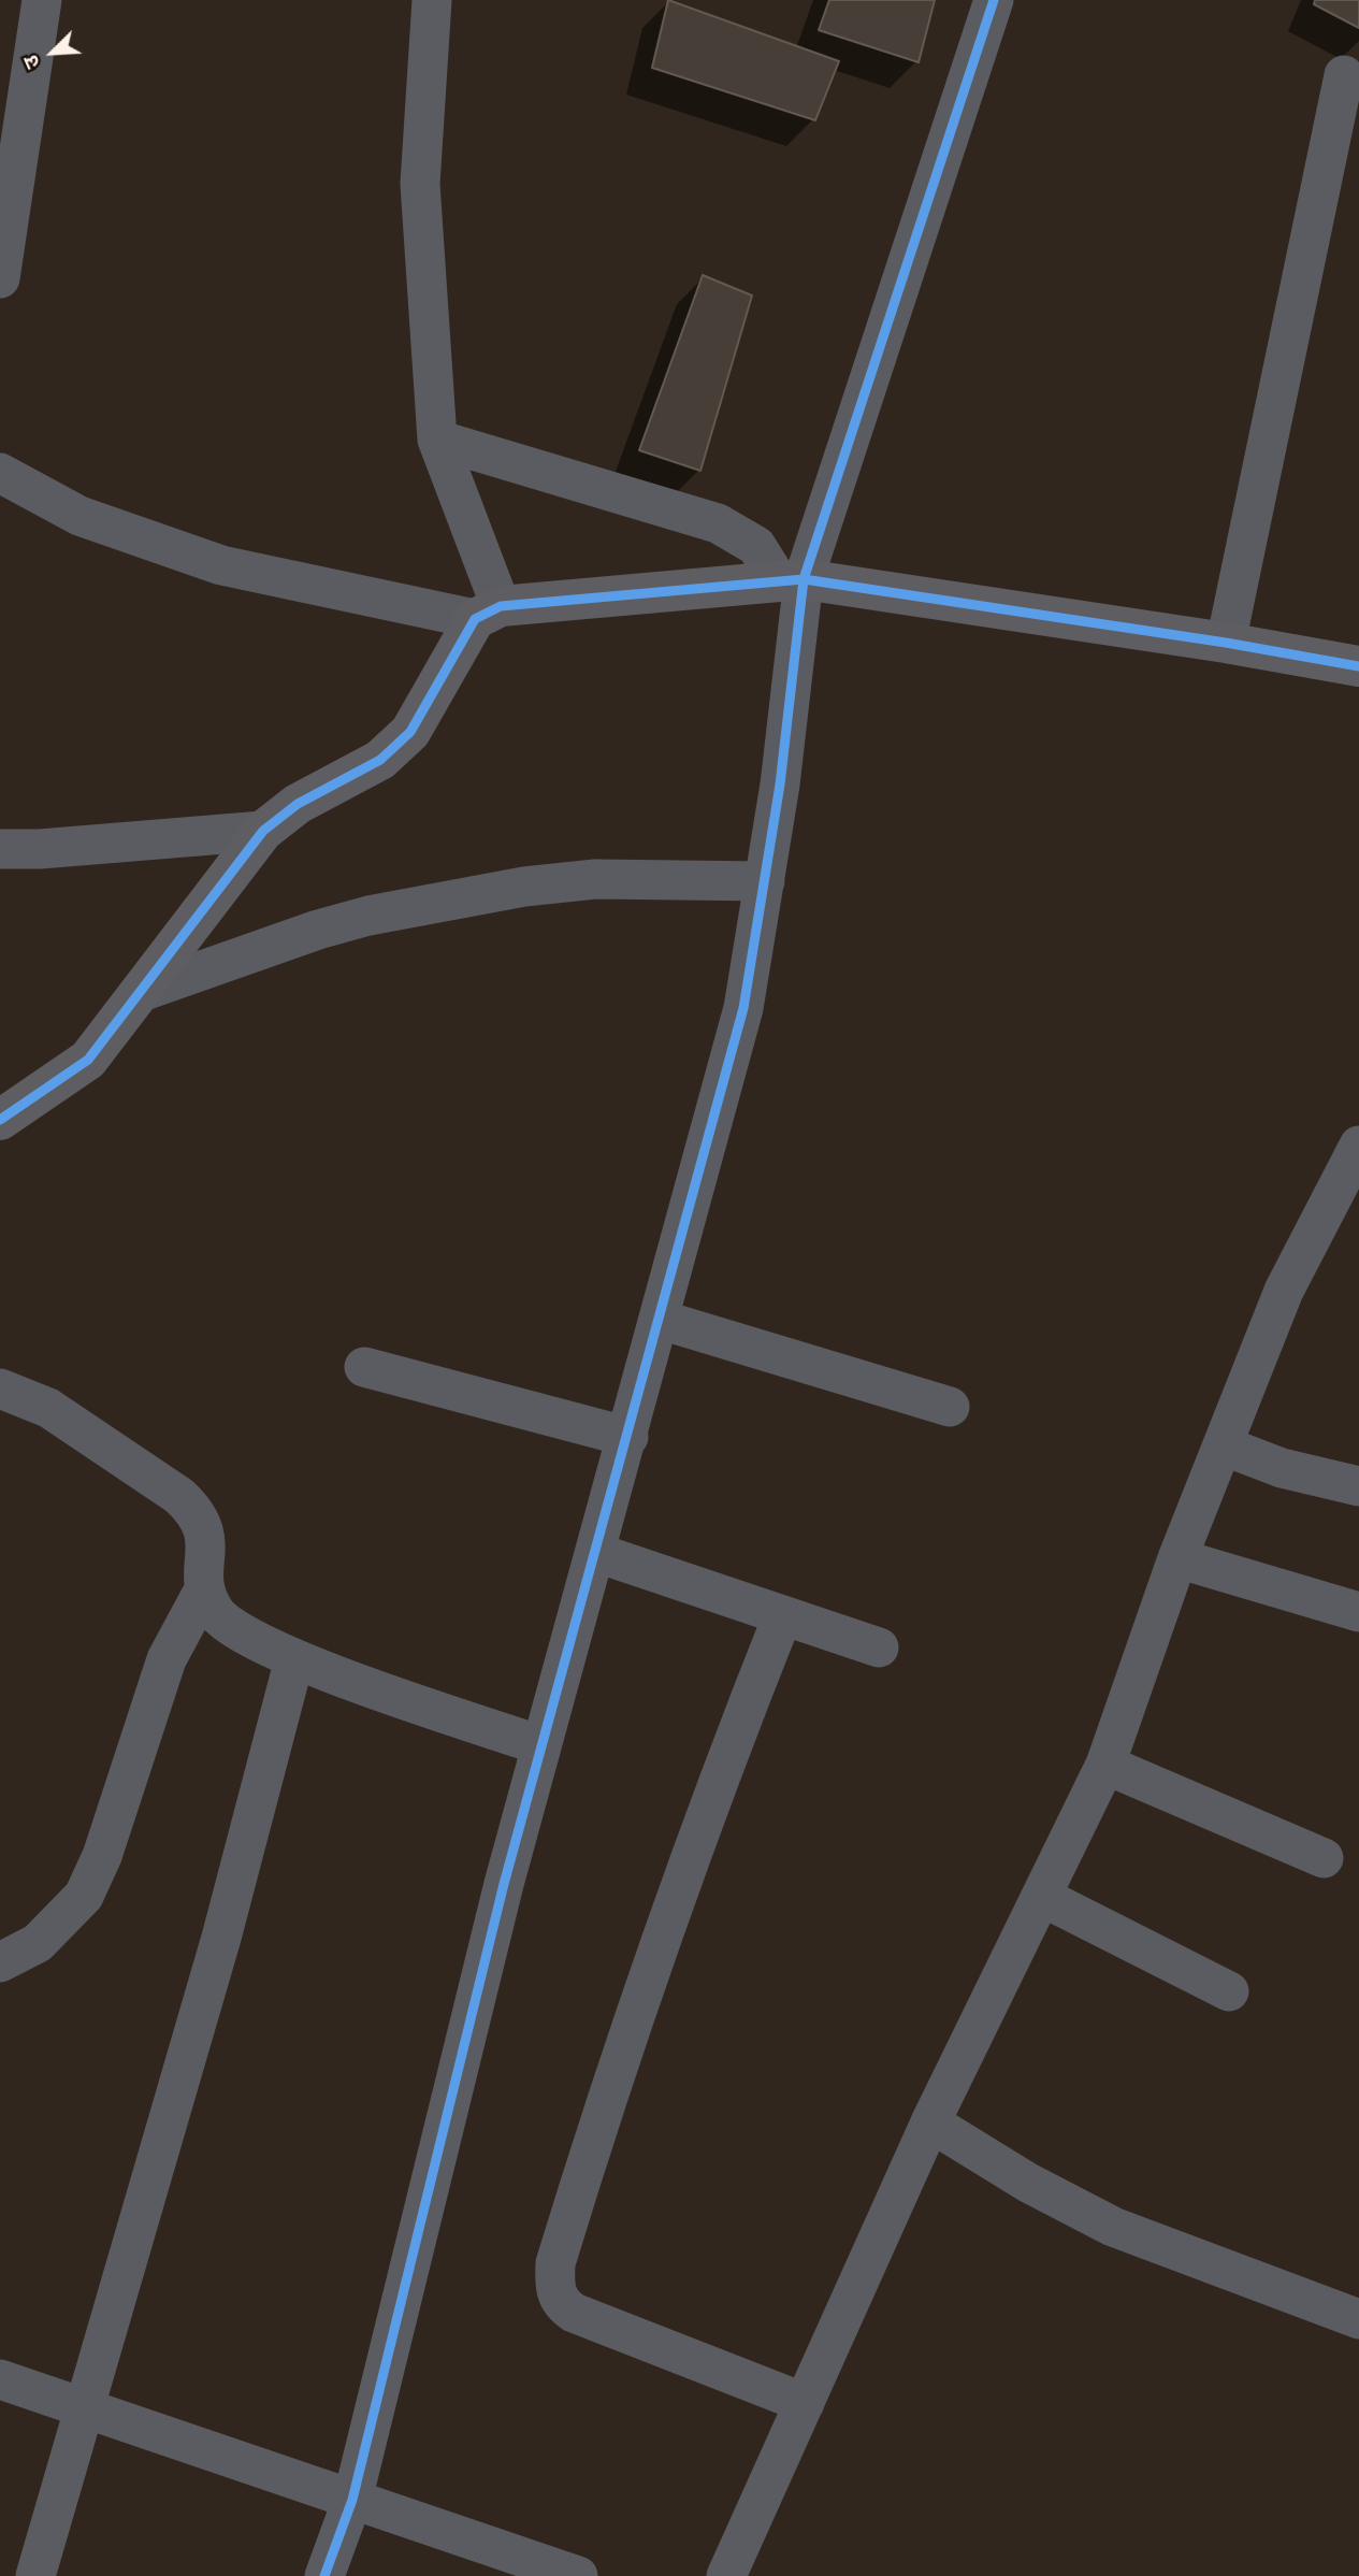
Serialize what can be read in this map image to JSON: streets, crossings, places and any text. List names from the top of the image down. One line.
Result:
{"north":"bottom left"}
